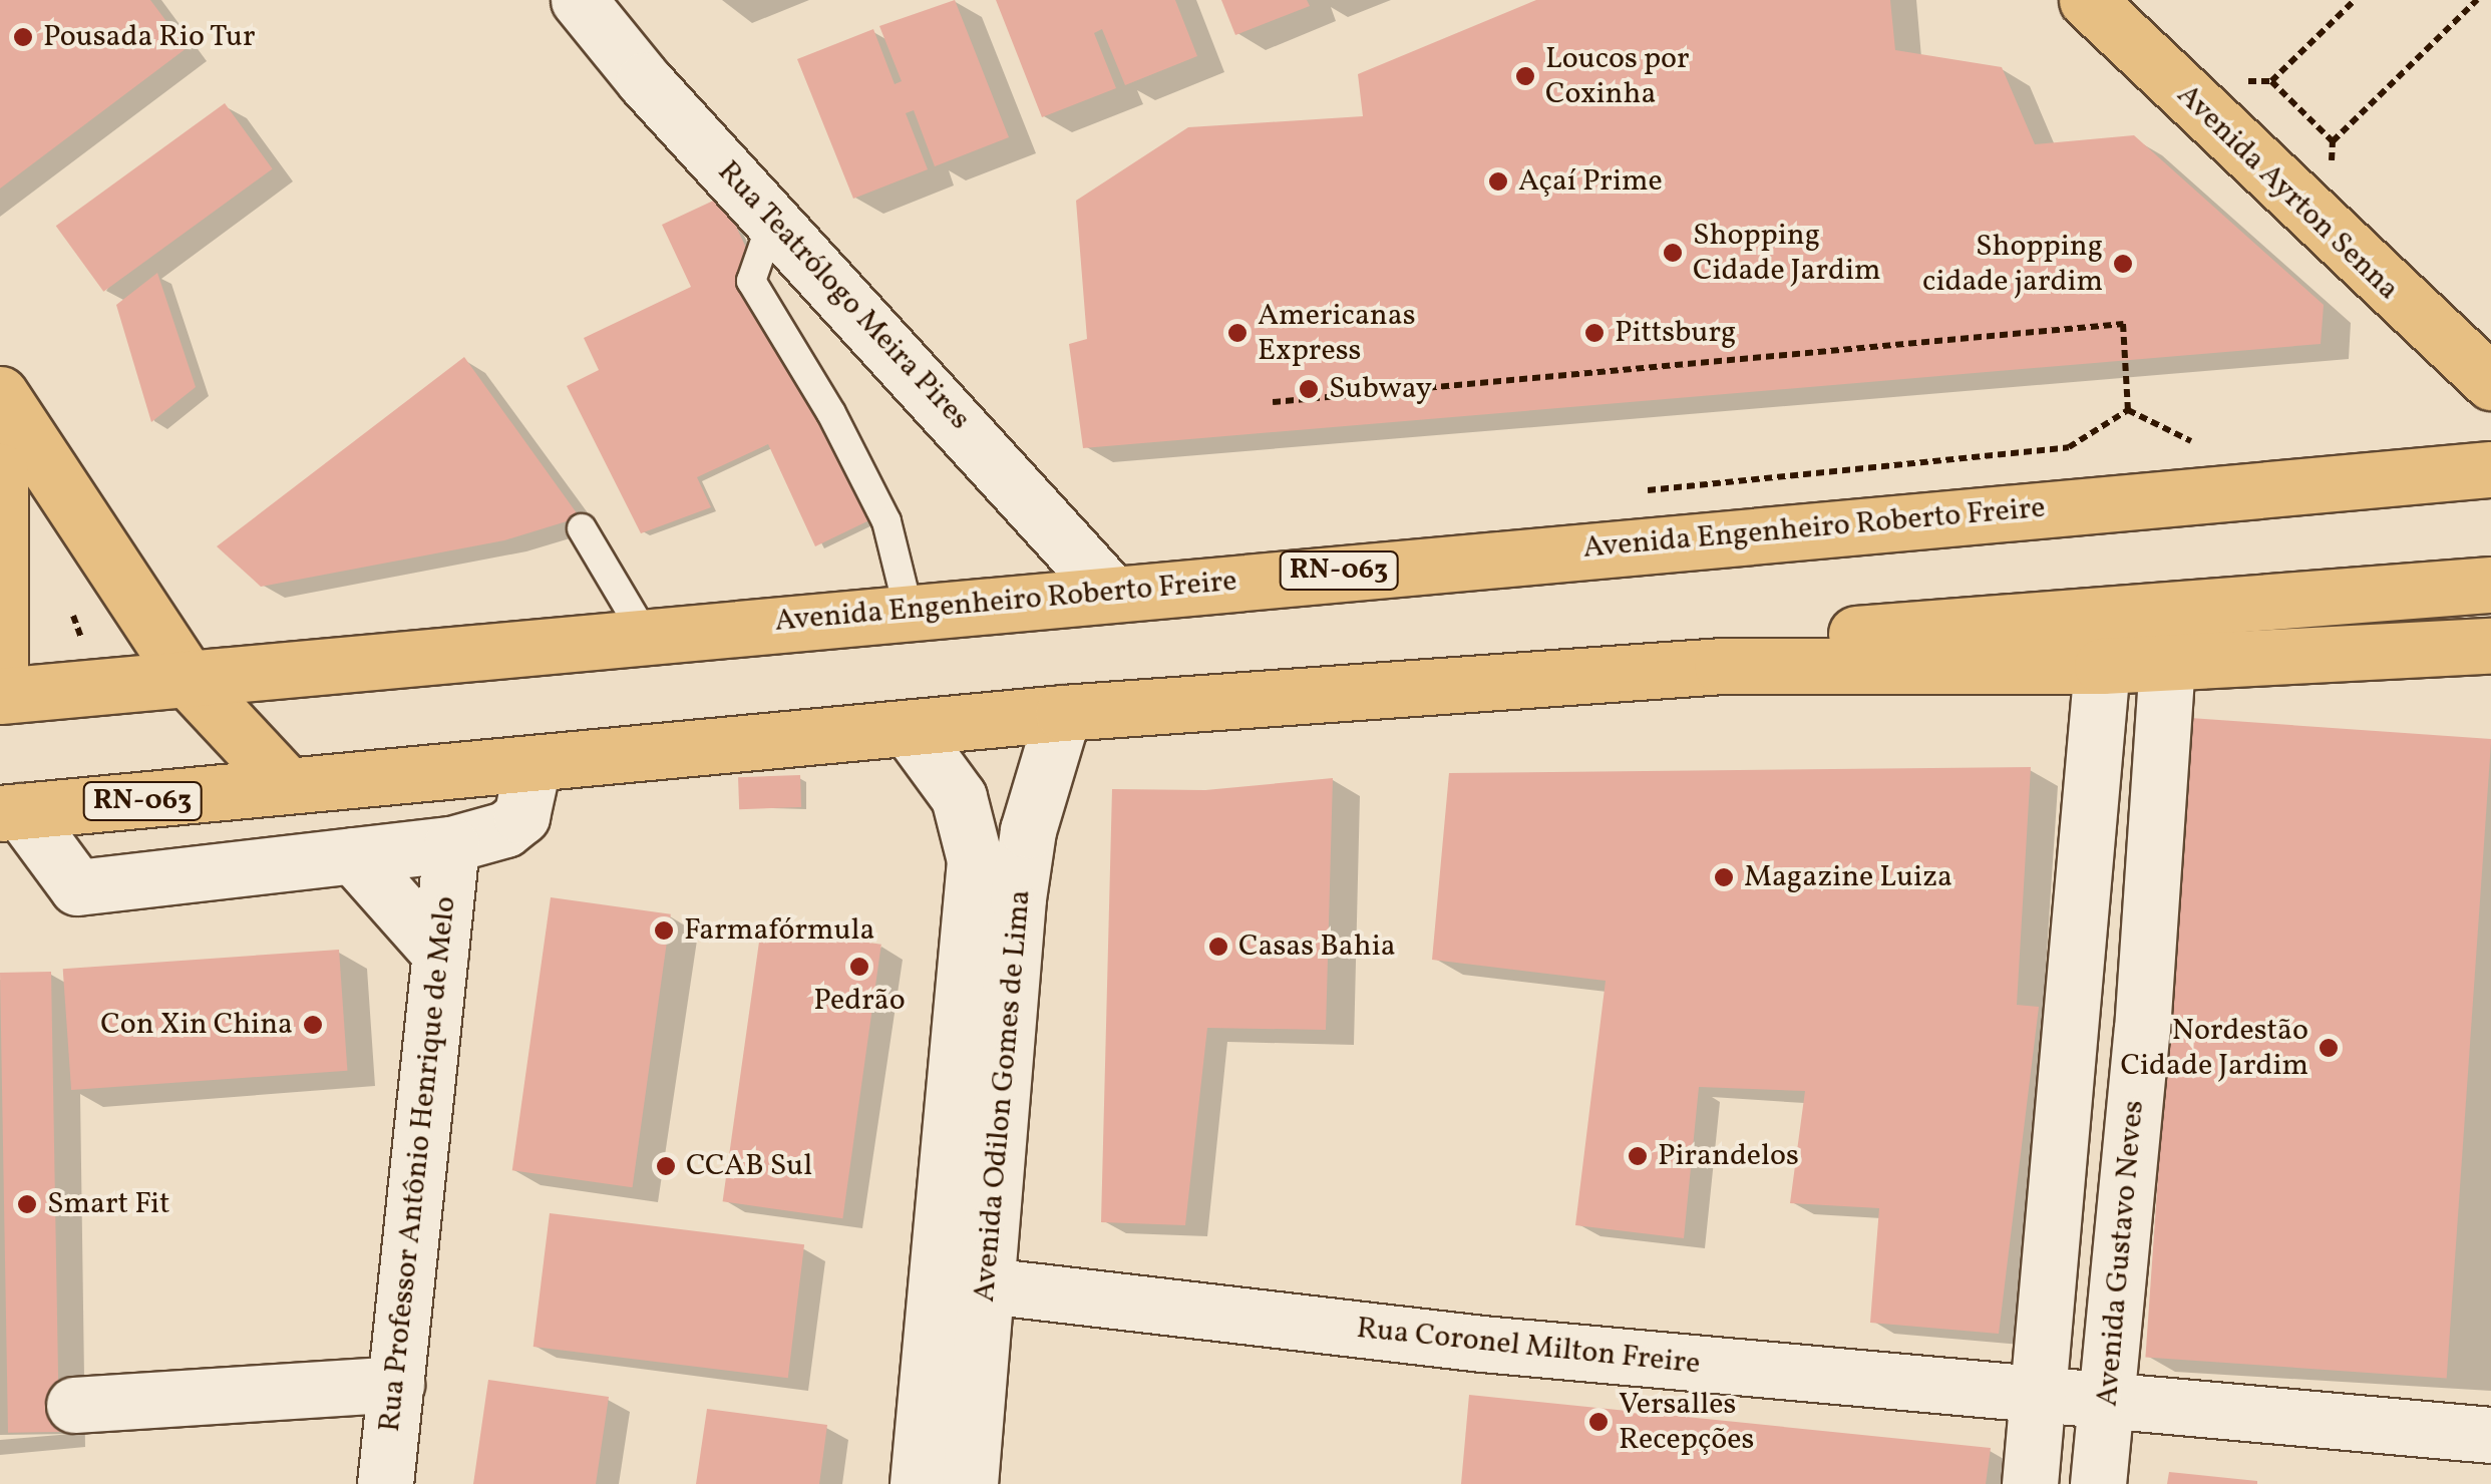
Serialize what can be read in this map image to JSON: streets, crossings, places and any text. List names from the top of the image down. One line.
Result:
{"streets":{"main road":["Avenida Ayrton Senna","Avenida Engenheiro Roberto Freire","RN-063"],"street":["Rua Teatrólogo Meira Pires","Avenida Odilon Gomes de Lima","Rua Professor Antônio Henrique de Melo","Avenida Gustavo Neves","Rua Coronel Milton Freire"]},"crossings":[["Rua Teatrólogo Meira Pires","Avenida Engenheiro Roberto Freire"],["RN-063","Avenida Odilon Gomes de Lima"],["RN-063","Avenida Gustavo Neves"],["Avenida Odilon Gomes de Lima","Rua Coronel Milton Freire"],["Avenida Gustavo Neves","Rua Coronel Milton Freire"]],"places":["Pousada Rio Tur","Loucos por Coxinha","Açaí Prime","Shopping Cidade Jardim","Shopping cidade jardim","Americanas Express","Pittsburg","Subway","Magazine Luiza","Farmafórmula","Casas Bahia","Pedrão","Con Xin China","Nordestão Cidade Jardim","Pirandelos","CCAB Sul","Smart Fit","Versalles Recepções"]}
